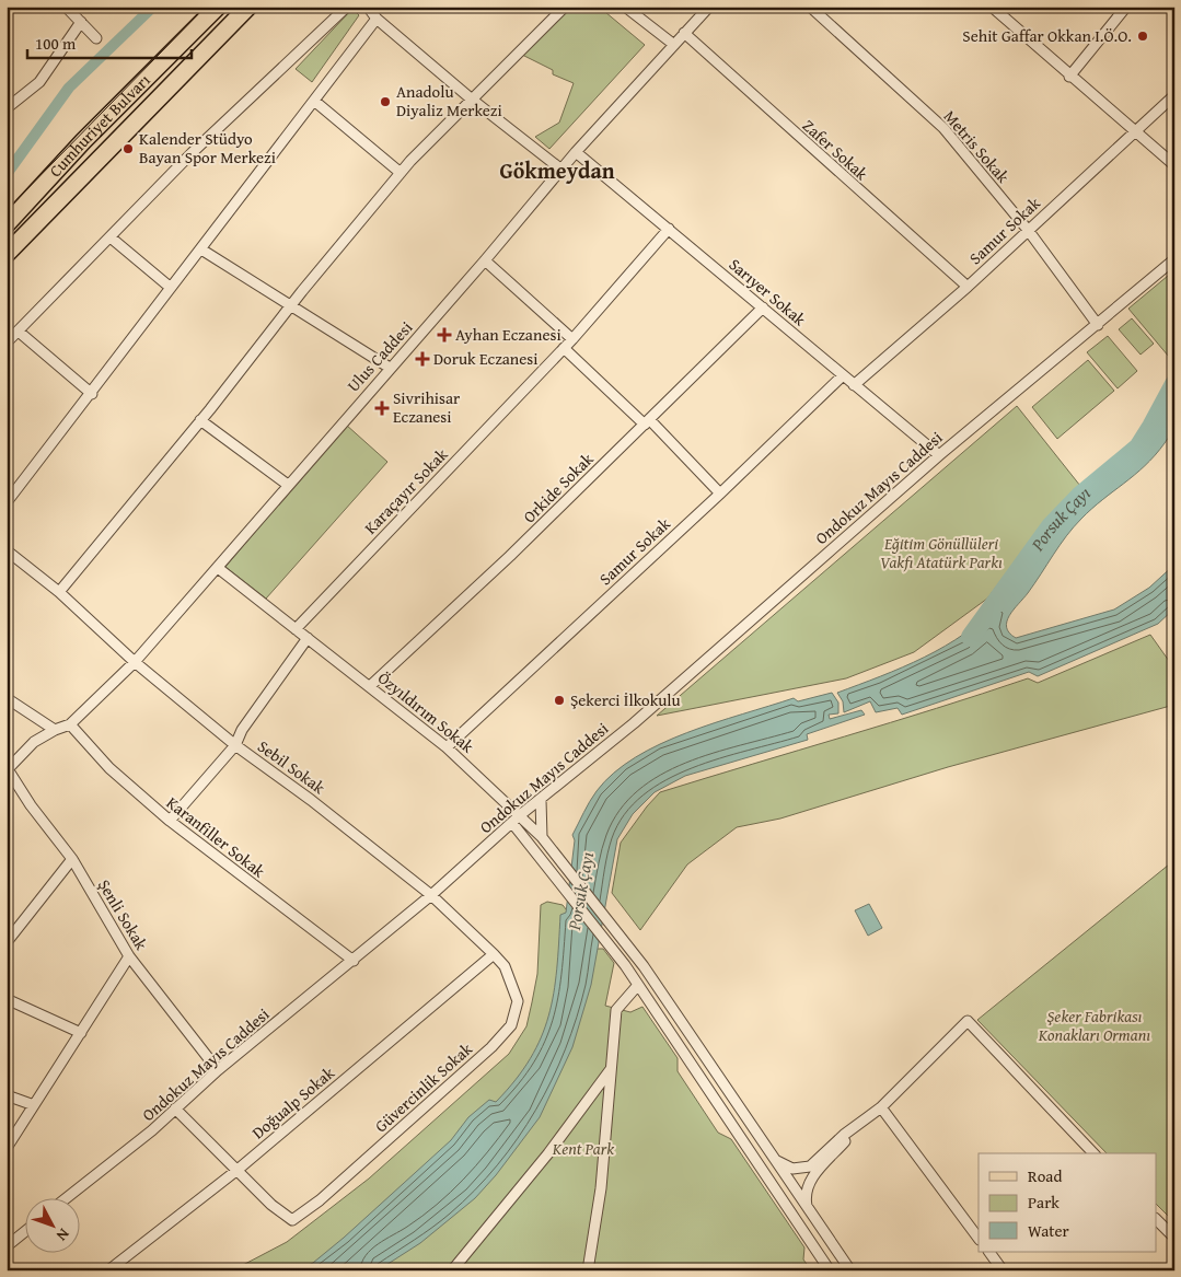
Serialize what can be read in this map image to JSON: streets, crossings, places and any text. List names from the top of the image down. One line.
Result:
{"streets":{"main road":["Cumhuriyet Bulvarı"],"street":["Metris Sokak","Zafer Sokak","Samur Sokak","Sarıyer Sokak","Ulus Caddesi","Orkide Sokak","Ondokuz Mayıs Caddesi","Karaçayır Sokak","Özyıldırım Sokak","Sebil Sokak","Karanfiller Sokak","Şenli Sokak","Güvercinlik Sokak","Doğualp Sokak"]},"crossings":[["Metris Sokak","Samur Sokak"],["Metris Sokak","Ondokuz Mayıs Caddesi"],["Zafer Sokak","Samur Sokak"],["Zafer Sokak","Ulus Caddesi"],["Samur Sokak","Sarıyer Sokak"],["Samur Sokak","Özyıldırım Sokak"],["Sarıyer Sokak","Ulus Caddesi"],["Sarıyer Sokak","Orkide Sokak"],["Sarıyer Sokak","Ondokuz Mayıs Caddesi"],["Sarıyer Sokak","Karaçayır Sokak"],["Ulus Caddesi","Özyıldırım Sokak"],["Ulus Caddesi","Sebil Sokak"],["Ulus Caddesi","Karanfiller Sokak"],["Orkide Sokak","Özyıldırım Sokak"],["Ondokuz Mayıs Caddesi","Özyıldırım Sokak"],["Ondokuz Mayıs Caddesi","Sebil Sokak"],["Ondokuz Mayıs Caddesi","Karanfiller Sokak"],["Ondokuz Mayıs Caddesi","Şenli Sokak"],["Karaçayır Sokak","Özyıldırım Sokak"],["Sebil Sokak","Güvercinlik Sokak"],["Sebil Sokak","Doğualp Sokak"],["Güvercinlik Sokak","Doğualp Sokak"]],"districts":["Gökmeydan"],"water":["Porsuk Çayı"],"parks":["Eğitim Gönüllüleri Vakfı Atatürk Parkı","Şeker Fabrikası Konakları Ormanı","Kent Park"],"places":{"other":["Sehit Gaffar Okkan I.Ö.O.","Anadolu Diyaliz Merkezi","Kalender Stüdyo Bayan Spor Merkezi","Şekerci İlkokulu"],"health":["Ayhan Eczanesi","Doruk Eczanesi","Sivrihisar Eczanesi"]},"legend":["Road","Park","Water"],"scale_bar":"100 m","north":"bottom right"}
